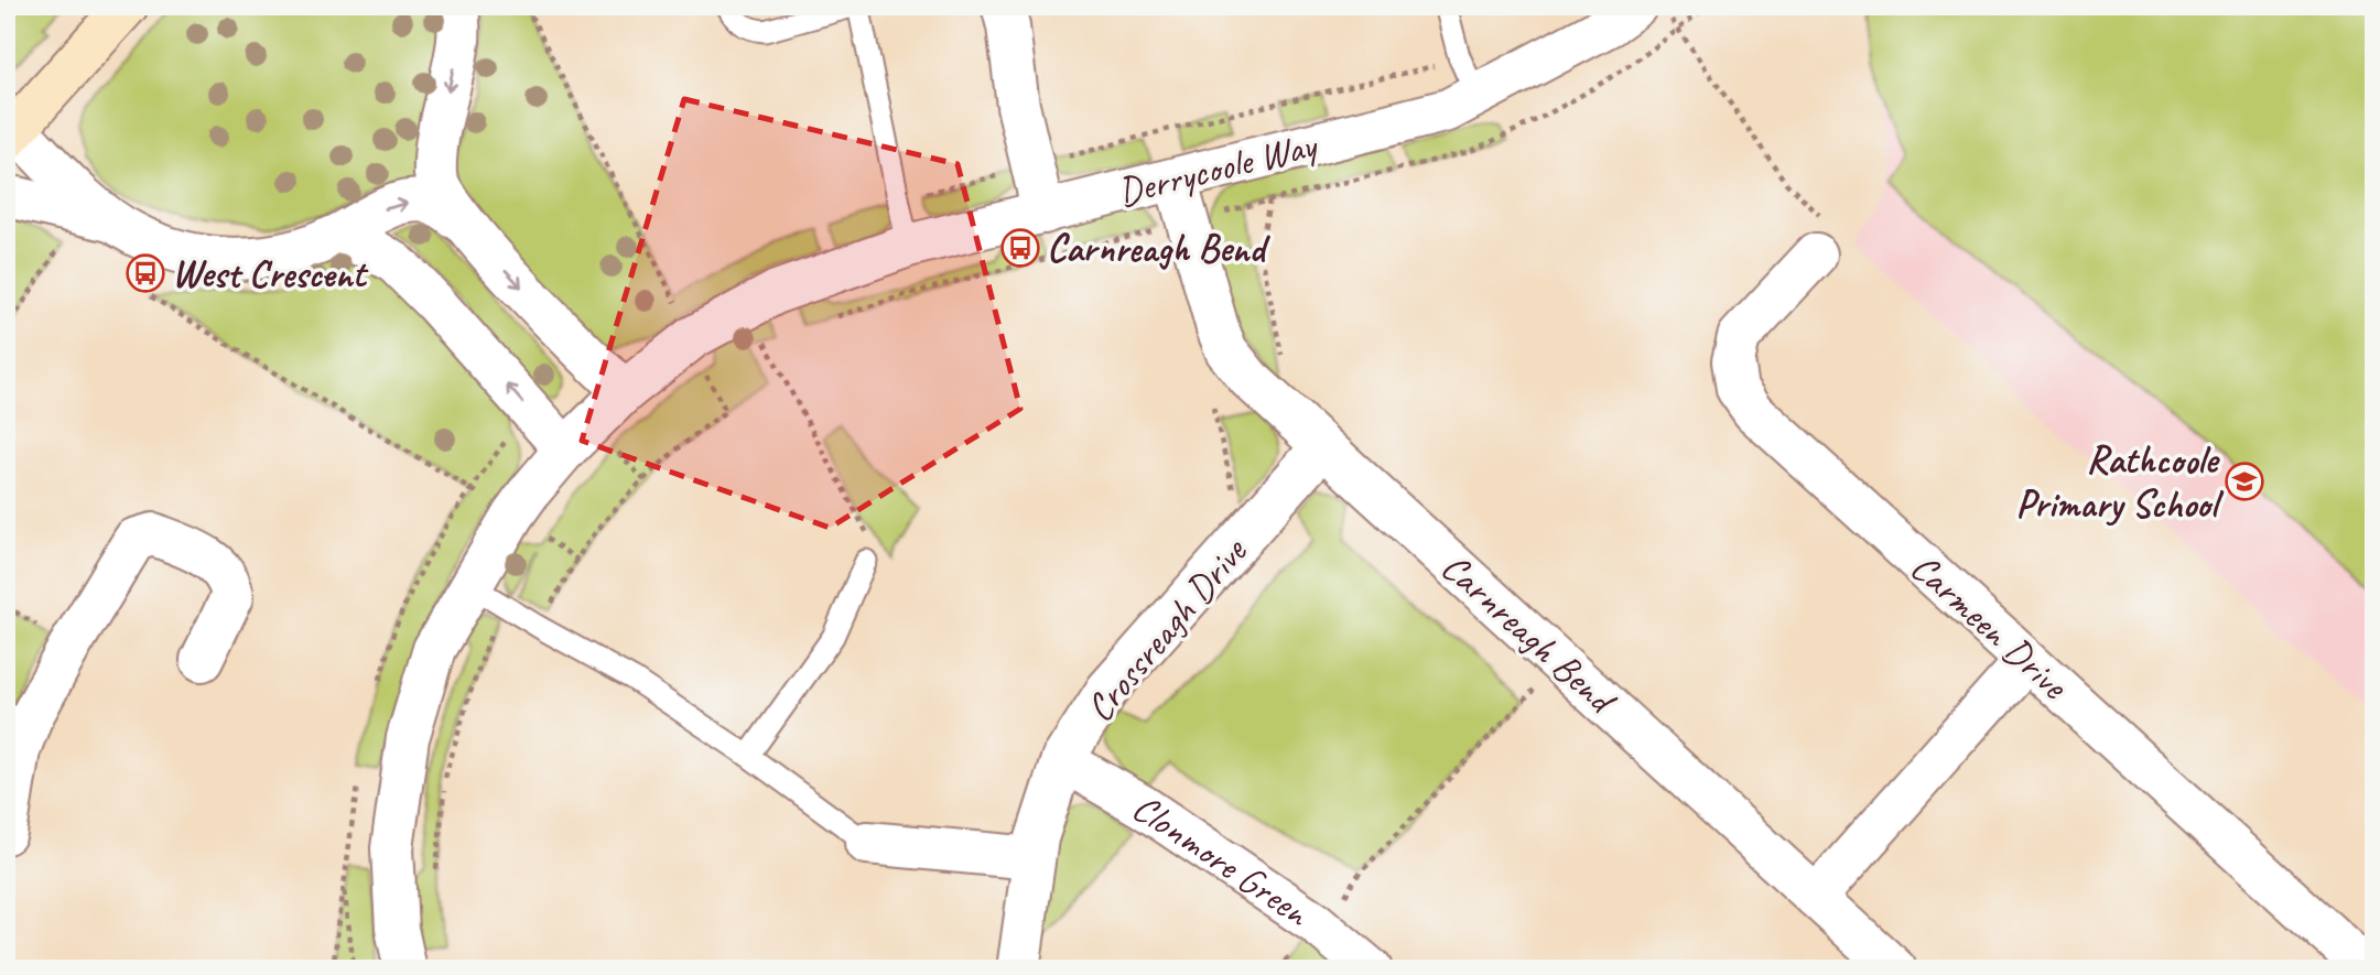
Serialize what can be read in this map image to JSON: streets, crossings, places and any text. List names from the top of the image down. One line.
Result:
{"streets":{"street":["Derrycoole Way","Carmeen Drive","Crossreagh Drive","Carnreagh Bend","Clonmore Green"]},"crossings":[["Derrycoole Way","Carnreagh Bend"],["Crossreagh Drive","Carnreagh Bend"],["Crossreagh Drive","Clonmore Green"]],"places":{"bus stop":["Carnreagh Bend","West Crescent"],"school or university":["Rathcoole Primary School"]}}
